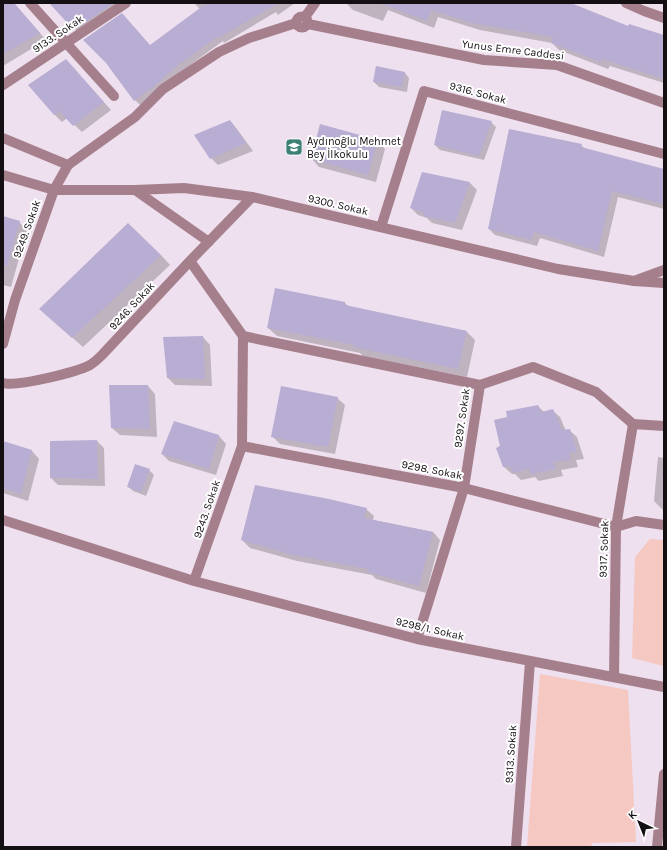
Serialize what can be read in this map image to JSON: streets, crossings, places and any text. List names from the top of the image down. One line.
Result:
{"streets":{"street":["9133. Sokak","Yunus Emre Caddesi","9316. Sokak","9300. Sokak","9249. Sokak","9246. Sokak","9297. Sokak","9298. Sokak","9243. Sokak","9317. Sokak","9298/1. Sokak","9313. Sokak"]},"crossings":[["Yunus Emre Caddesi","9300. Sokak"],["Yunus Emre Caddesi","9249. Sokak"],["9316. Sokak","9300. Sokak"],["9300. Sokak","9249. Sokak"],["9300. Sokak","9246. Sokak"],["9297. Sokak","9298. Sokak"],["9297. Sokak","9243. Sokak"],["9297. Sokak","9298/1. Sokak"],["9298. Sokak","9243. Sokak"],["9298. Sokak","9317. Sokak"],["9243. Sokak","9298/1. Sokak"],["9317. Sokak","9298/1. Sokak"],["9298/1. Sokak","9313. Sokak"]],"places":{"school or university":["Aydınoğlu Mehmet Bey İlkokulu"]},"north":"top left"}
